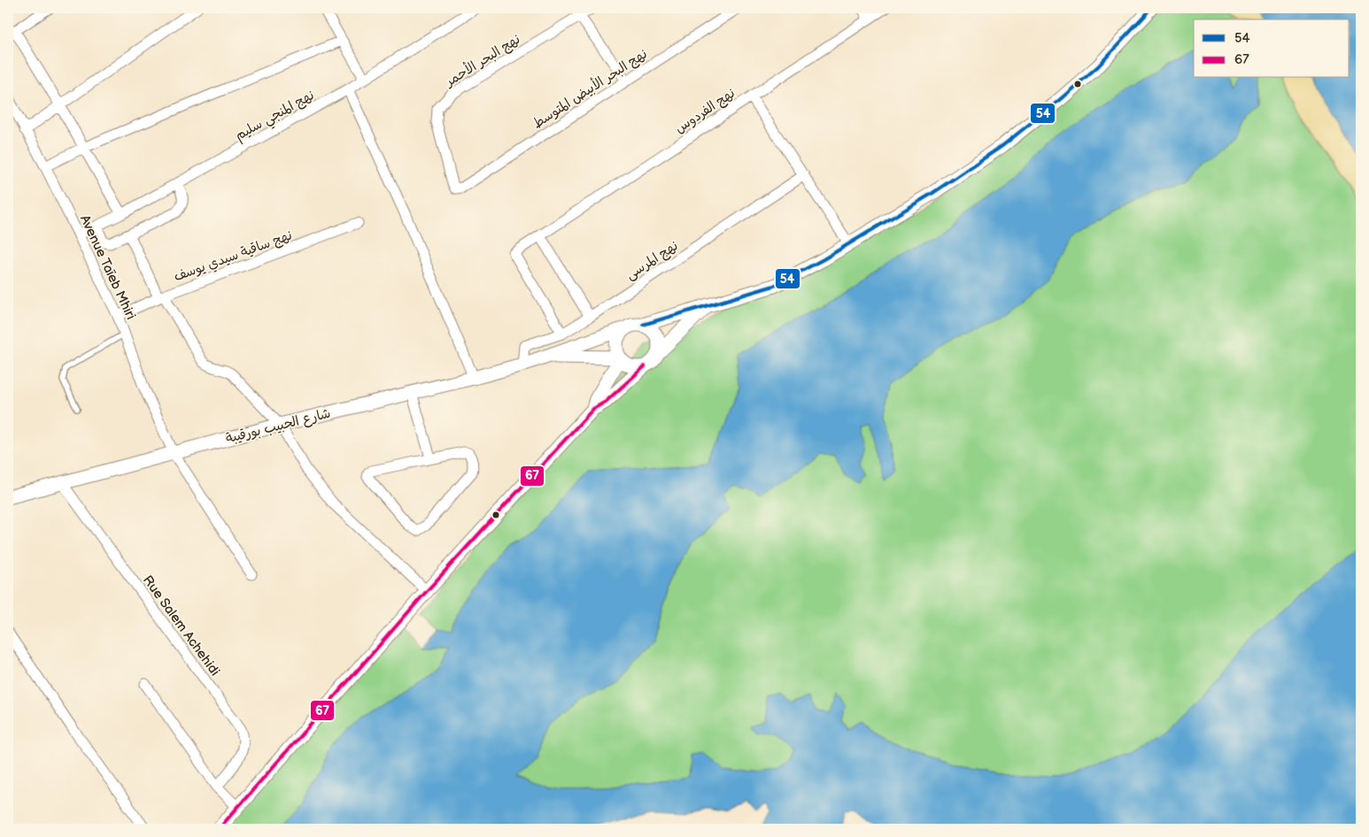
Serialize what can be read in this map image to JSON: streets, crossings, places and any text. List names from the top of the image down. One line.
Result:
{"streets":{"street":["نهج البحر الأحمر","نهج البحر الأبيض المتوسط","نهج الفردوس","نهج المنجي سليم","نهج ساقية سيدي يوسف","نهج المرسى","Avenue Taïeb Mhiri","شارع الحبيب بورقيبة","Rue Salem Achehidi"]},"crossings":[["نهج البحر الأحمر","نهج البحر الأبيض المتوسط"],["نهج الفردوس","نهج المرسى"],["نهج المنجي سليم","Avenue Taïeb Mhiri"],["نهج ساقية سيدي يوسف","Avenue Taïeb Mhiri"],["نهج المرسى","شارع الحبيب بورقيبة"],["Avenue Taïeb Mhiri","شارع الحبيب بورقيبة"],["شارع الحبيب بورقيبة","Rue Salem Achehidi"]],"lines":["transit line 54","transit line 67"],"legend":["54","67"]}
